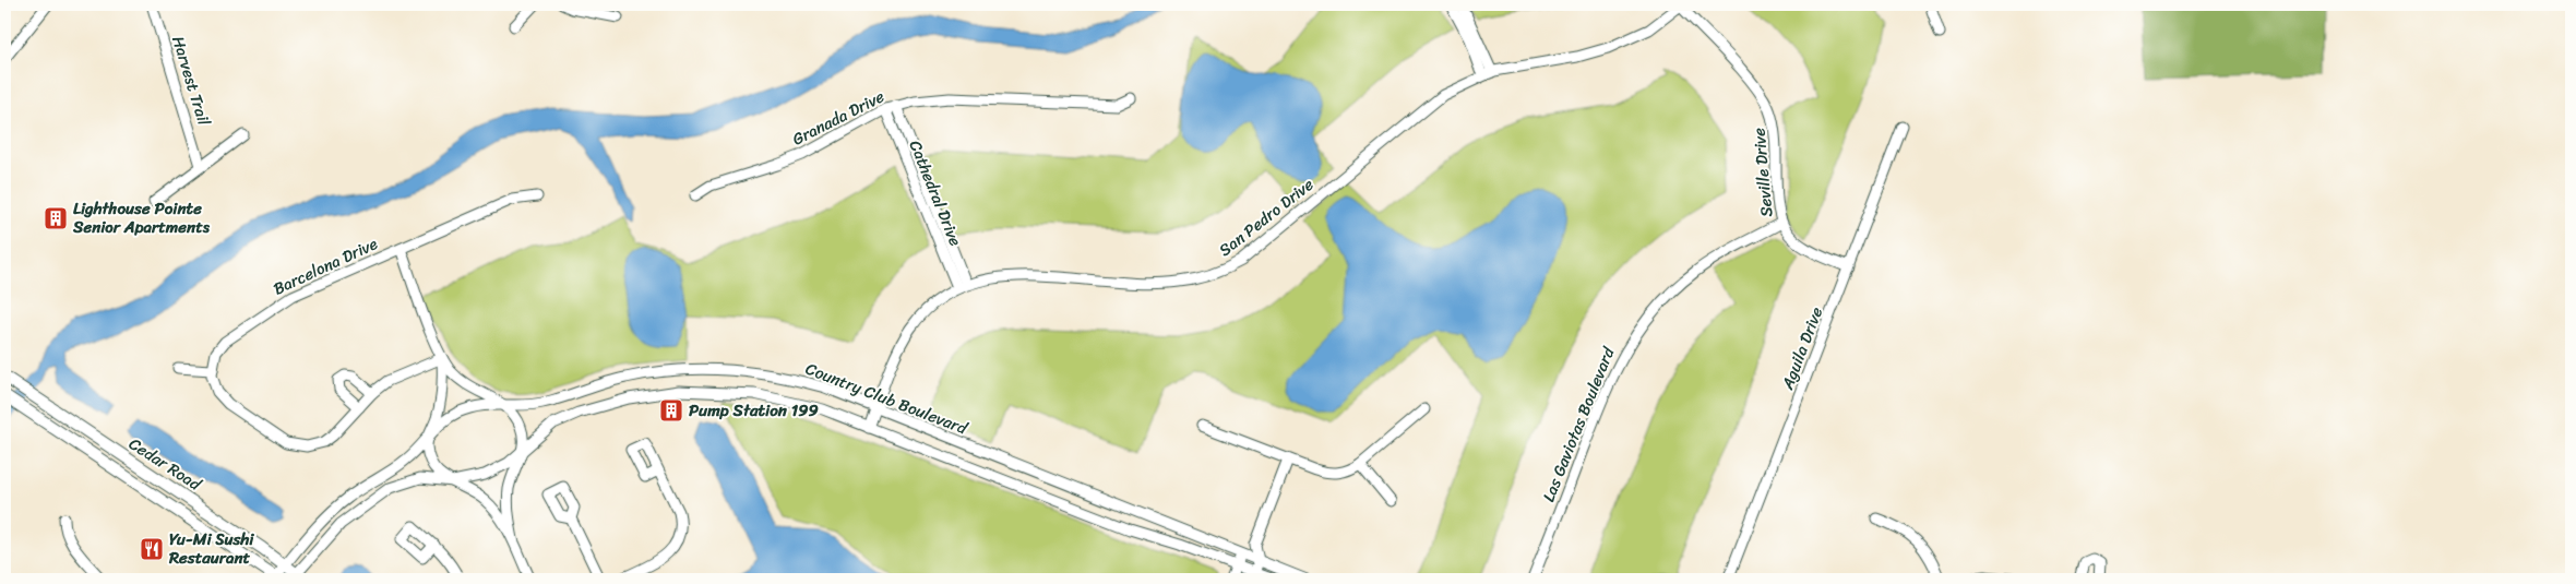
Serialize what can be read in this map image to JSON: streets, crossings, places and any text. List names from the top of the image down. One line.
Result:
{"streets":{"main road":["Cedar Road"],"street":["Harvest Trail","Granada Drive","Seville Drive","Cathedral Drive","San Pedro Drive","Barcelona Drive","Aguila Drive","Country Club Boulevard","Las Gaviotas Boulevard"]},"crossings":[["Granada Drive","Cathedral Drive"],["Seville Drive","San Pedro Drive"],["Seville Drive","Aguila Drive"],["Seville Drive","Las Gaviotas Boulevard"],["Cathedral Drive","San Pedro Drive"],["San Pedro Drive","Country Club Boulevard"],["Country Club Boulevard","Cedar Road"]],"places":{"building":["Lighthouse Pointe Senior Apartments","Pump Station 199"],"restaurant":["Yu-Mi Sushi Restaurant"]}}
